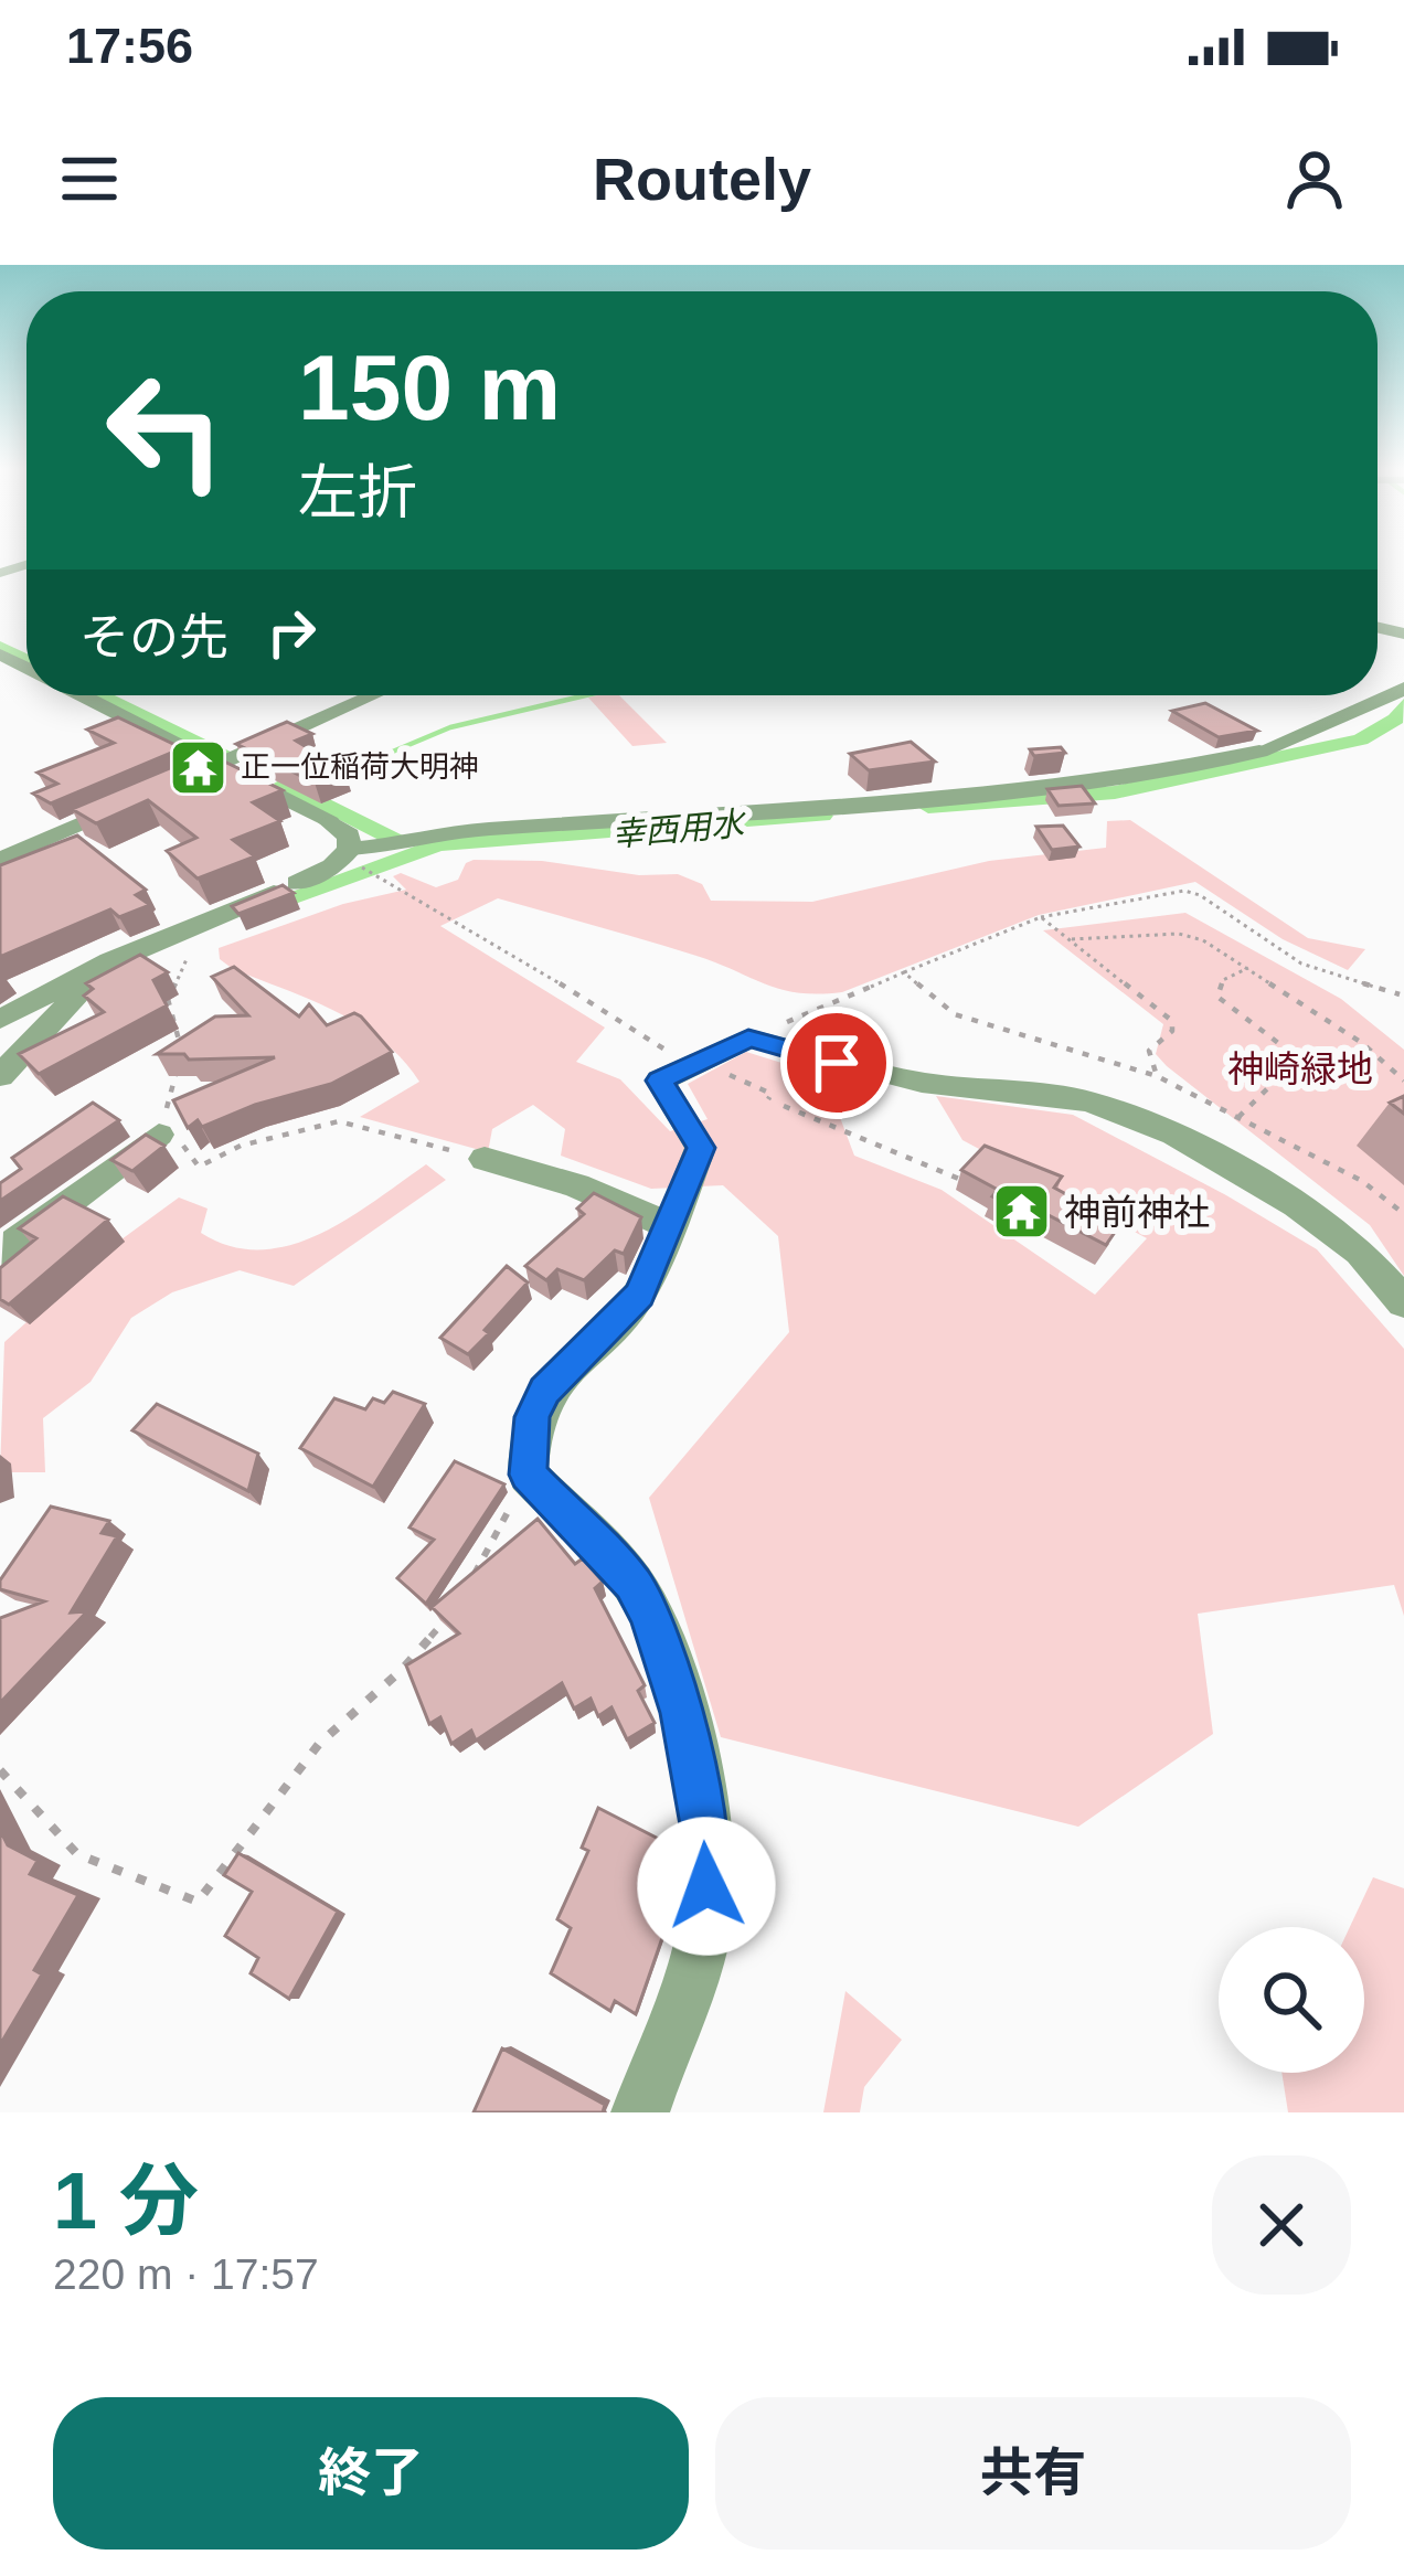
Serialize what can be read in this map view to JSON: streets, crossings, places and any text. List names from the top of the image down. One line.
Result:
{"water":["幸西用水"],"parks":["神崎緑地"],"places":{"temple":["正一位稲荷大明神","神前神社"]},"page":{"status":"17:56","header":"Routely","turn":["150 m","左折"],"then":"その先","heading":["1 分","220 m · 17:57"],"buttons":["終了","共有"]}}
